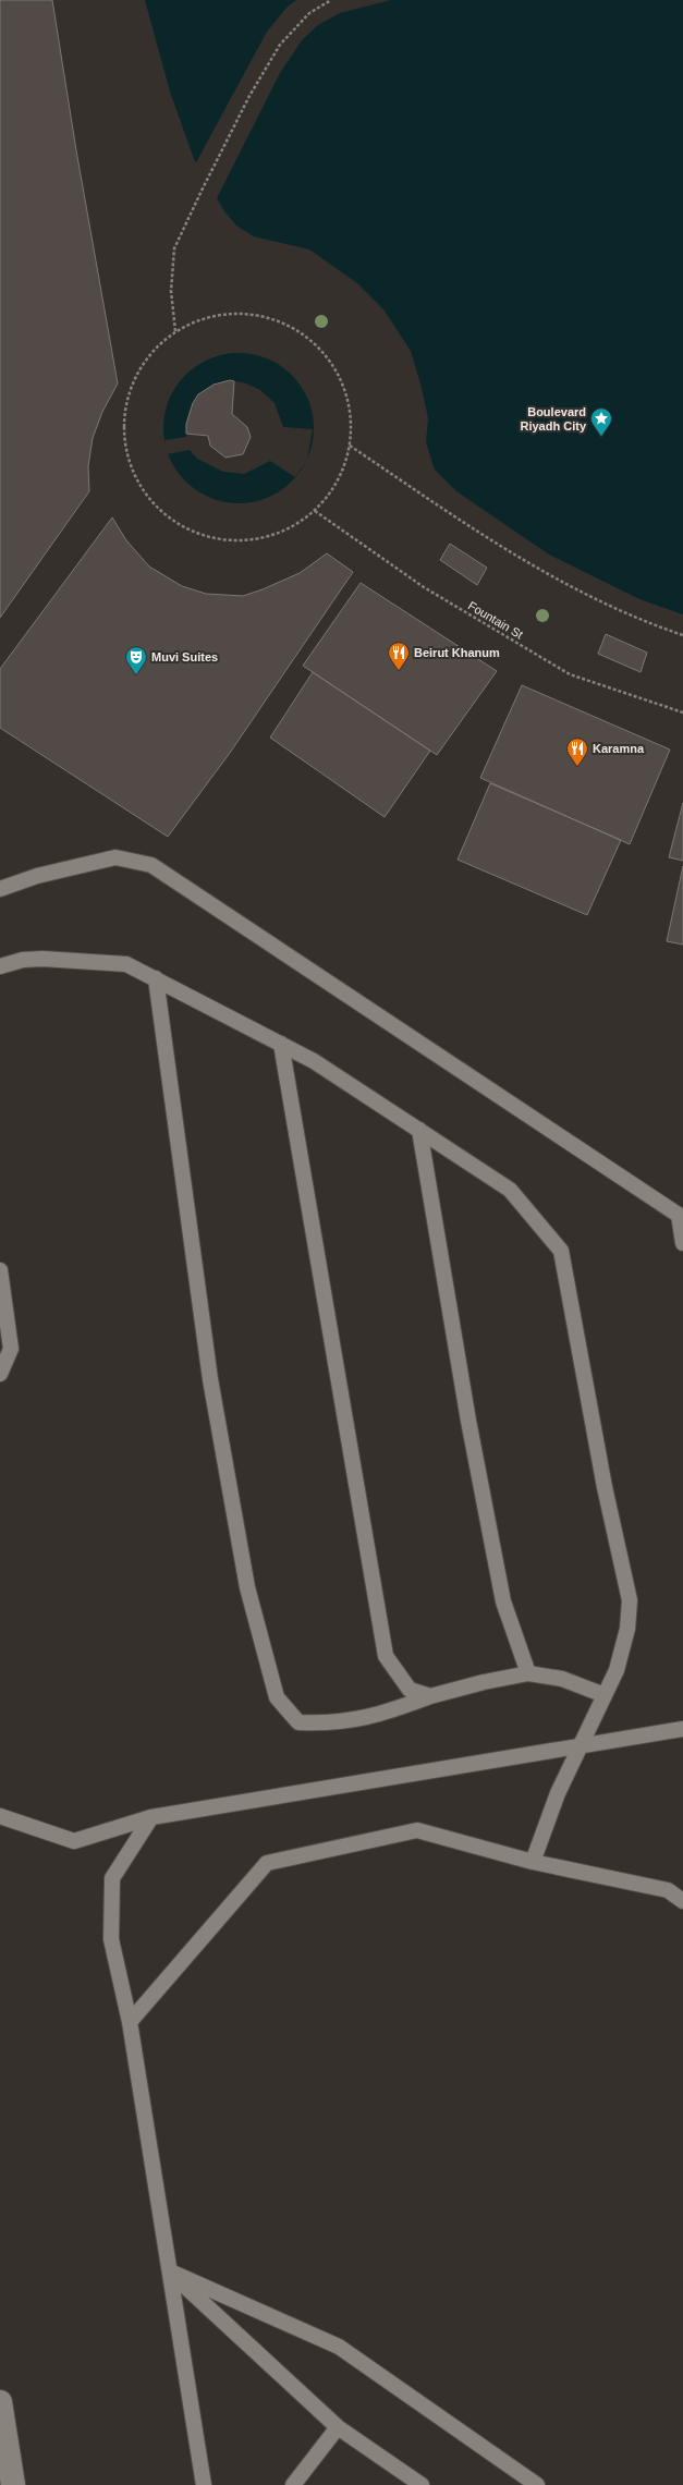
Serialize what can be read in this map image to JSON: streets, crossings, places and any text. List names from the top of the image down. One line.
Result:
{"streets":{"path":["Fountain St"]},"places":{"place":["Boulevard Riyadh City"],"restaurant":["Beirut Khanum","Karamna"],"theatre":["Muvi Suites"]}}
